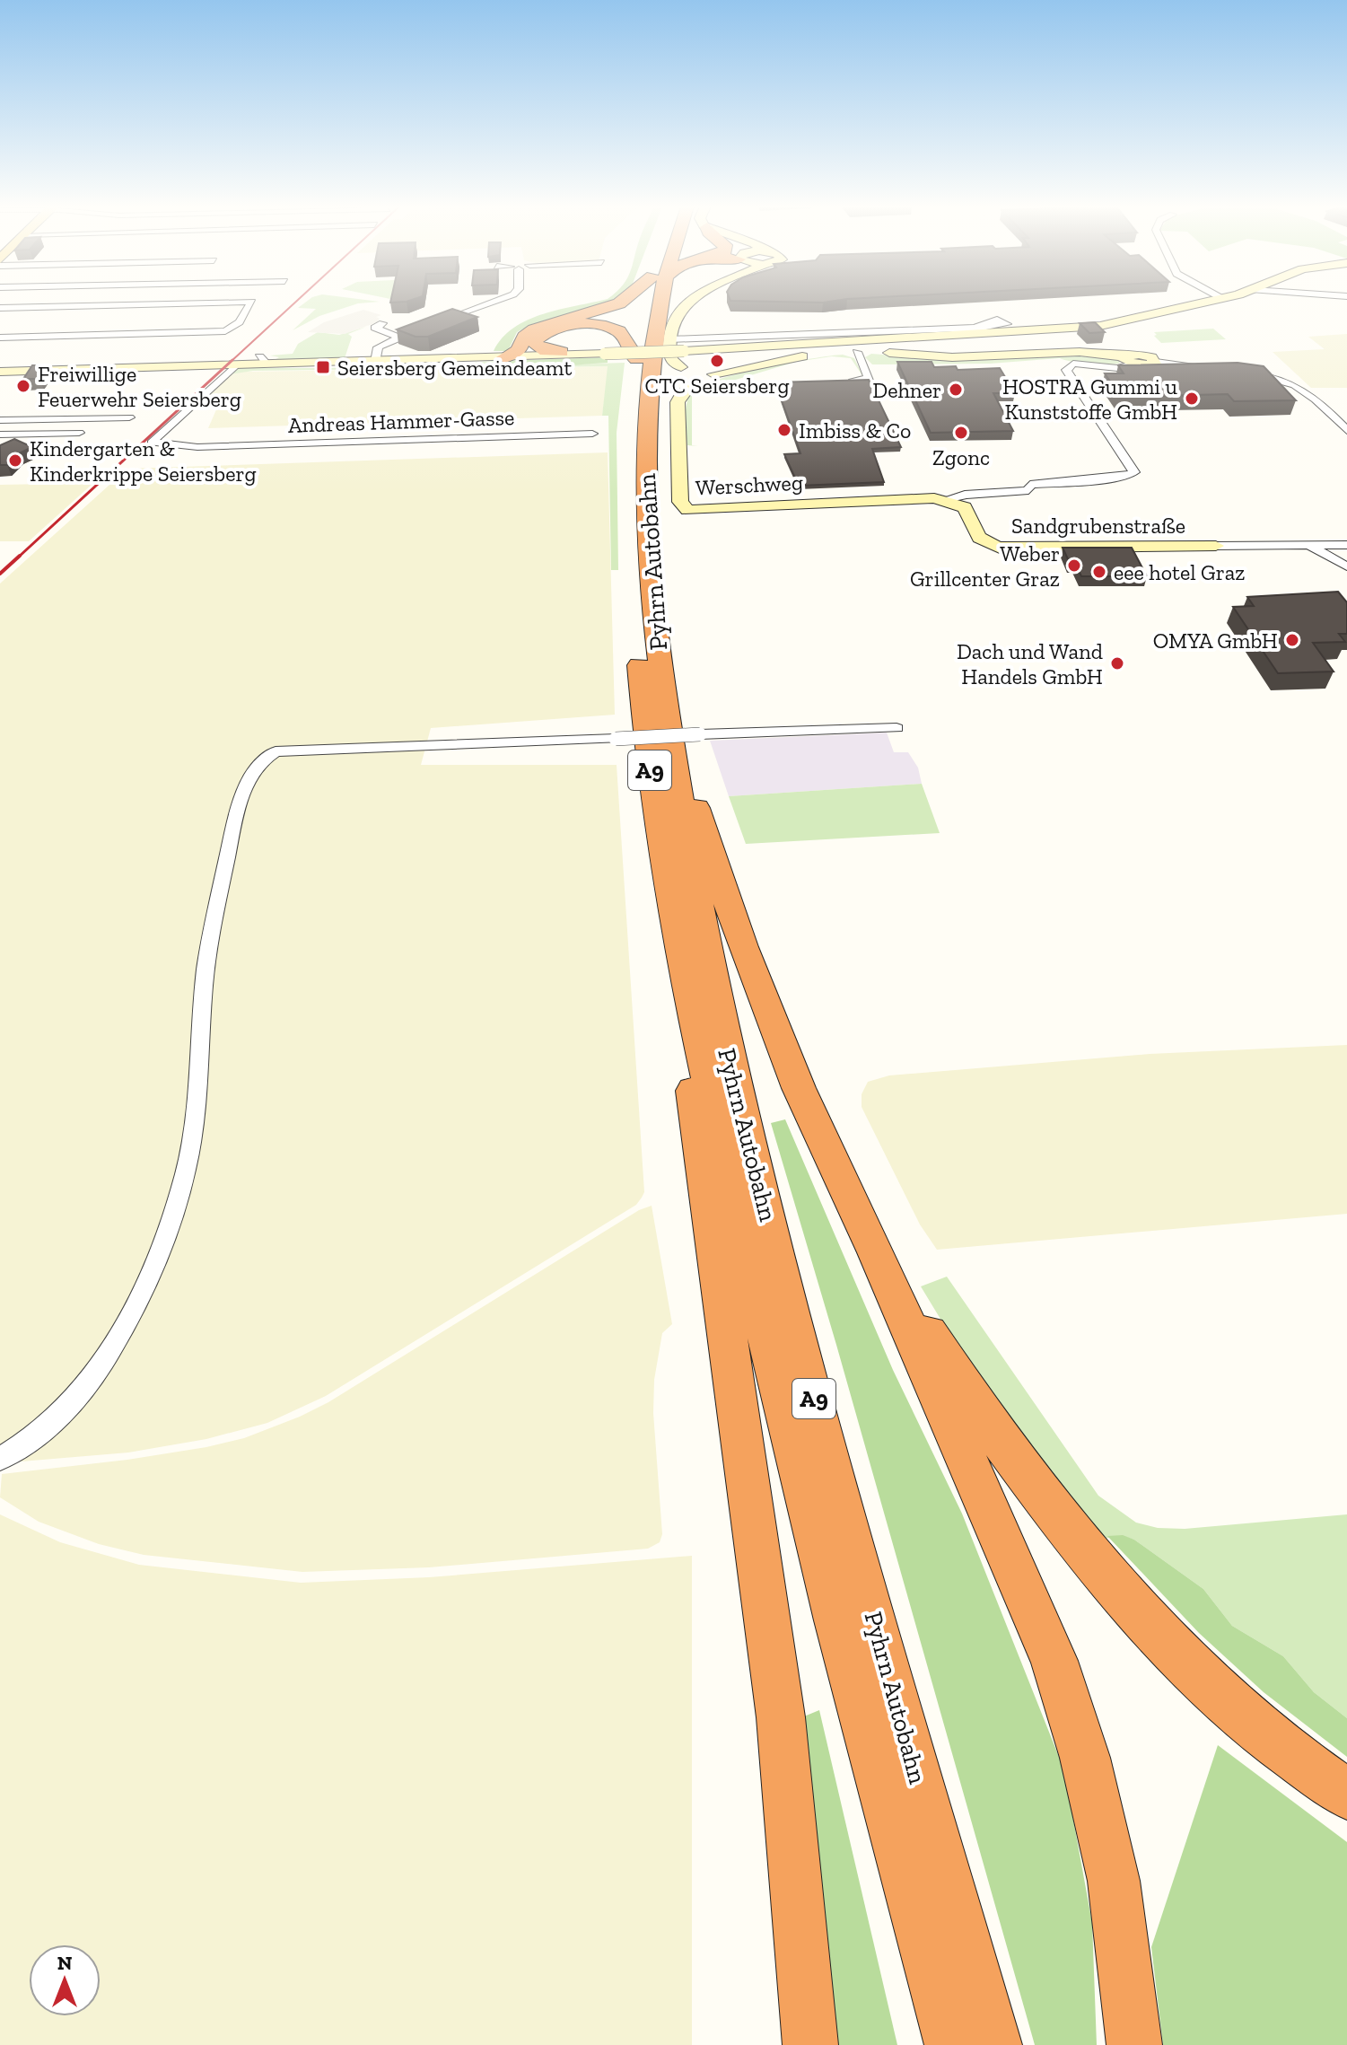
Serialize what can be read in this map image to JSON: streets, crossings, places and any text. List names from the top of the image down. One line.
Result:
{"streets":{"highway":["Pyhrn Autobahn","A9"],"main road":["Werschweg","Sandgrubenstraße"],"street":["Andreas Hammer-Gasse"]},"crossings":[["Werschweg","Sandgrubenstraße"]],"places":{"other":["CTC Seiersberg","Freiwillige Feuerwehr Seiersberg","Dehner","HOSTRA Gummi u Kunststoffe GmbH","Imbiss & Co","Zgonc","Kindergarten & Kinderkrippe Seiersberg","Weber Grillcenter Graz","eee hotel Graz","OMYA GmbH","Dach und Wand Handels GmbH"],"transit":["Seiersberg Gemeindeamt"]},"north":"top"}
